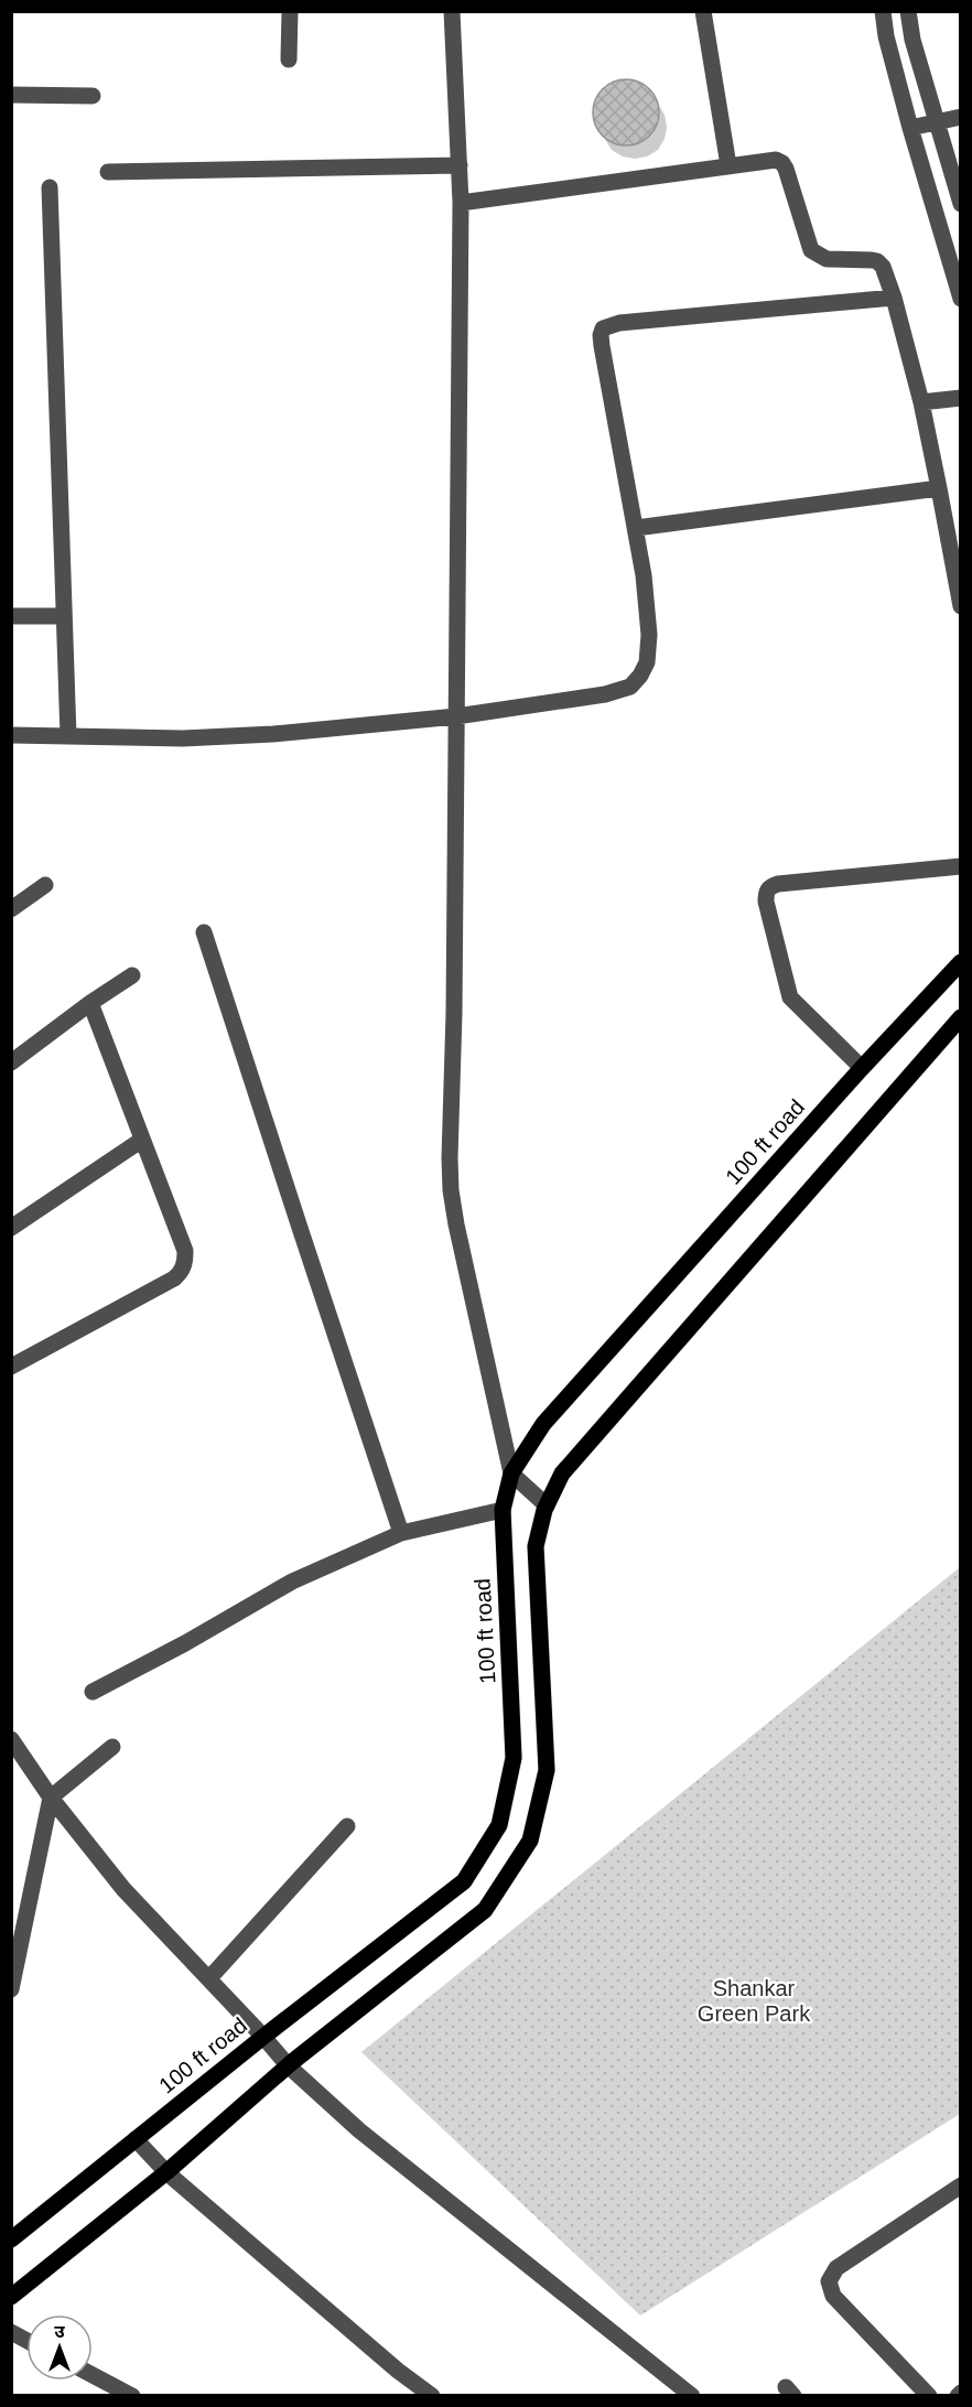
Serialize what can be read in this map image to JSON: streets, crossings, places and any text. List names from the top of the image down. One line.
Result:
{"streets":{"main road":["100 ft road"]},"parks":["Shankar Green Park"],"north":"top"}
